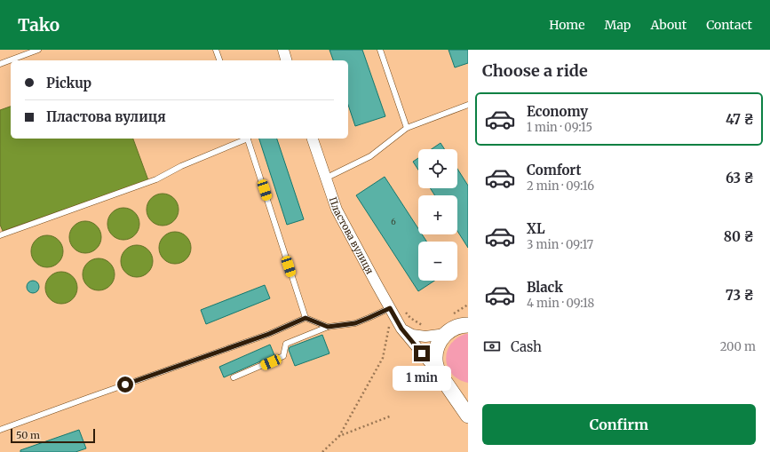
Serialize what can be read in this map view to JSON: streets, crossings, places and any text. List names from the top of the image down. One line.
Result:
{"streets":{"main road":["Пластова вулиця"]},"house_numbers":["6"],"scale_bar":"50 m","page":{"header":"Tako","nav":["Home","Map","About","Contact"],"heading":"Choose a ride","banner":["Pickup","Пластова вулиця"],"list":[{"name":"Economy","note":"1 min · 09:15","value":"47 ₴"},{"name":"Comfort","note":"2 min · 09:16","value":"63 ₴"},{"name":"XL","note":"3 min · 09:17","value":"80 ₴"},{"name":"Black","note":"4 min · 09:18","value":"73 ₴"}],"map_buttons":["+","−"],"pay":["Cash","200 m"],"bubble":"1 min","buttons":"Confirm","scale":"50 m"}}
